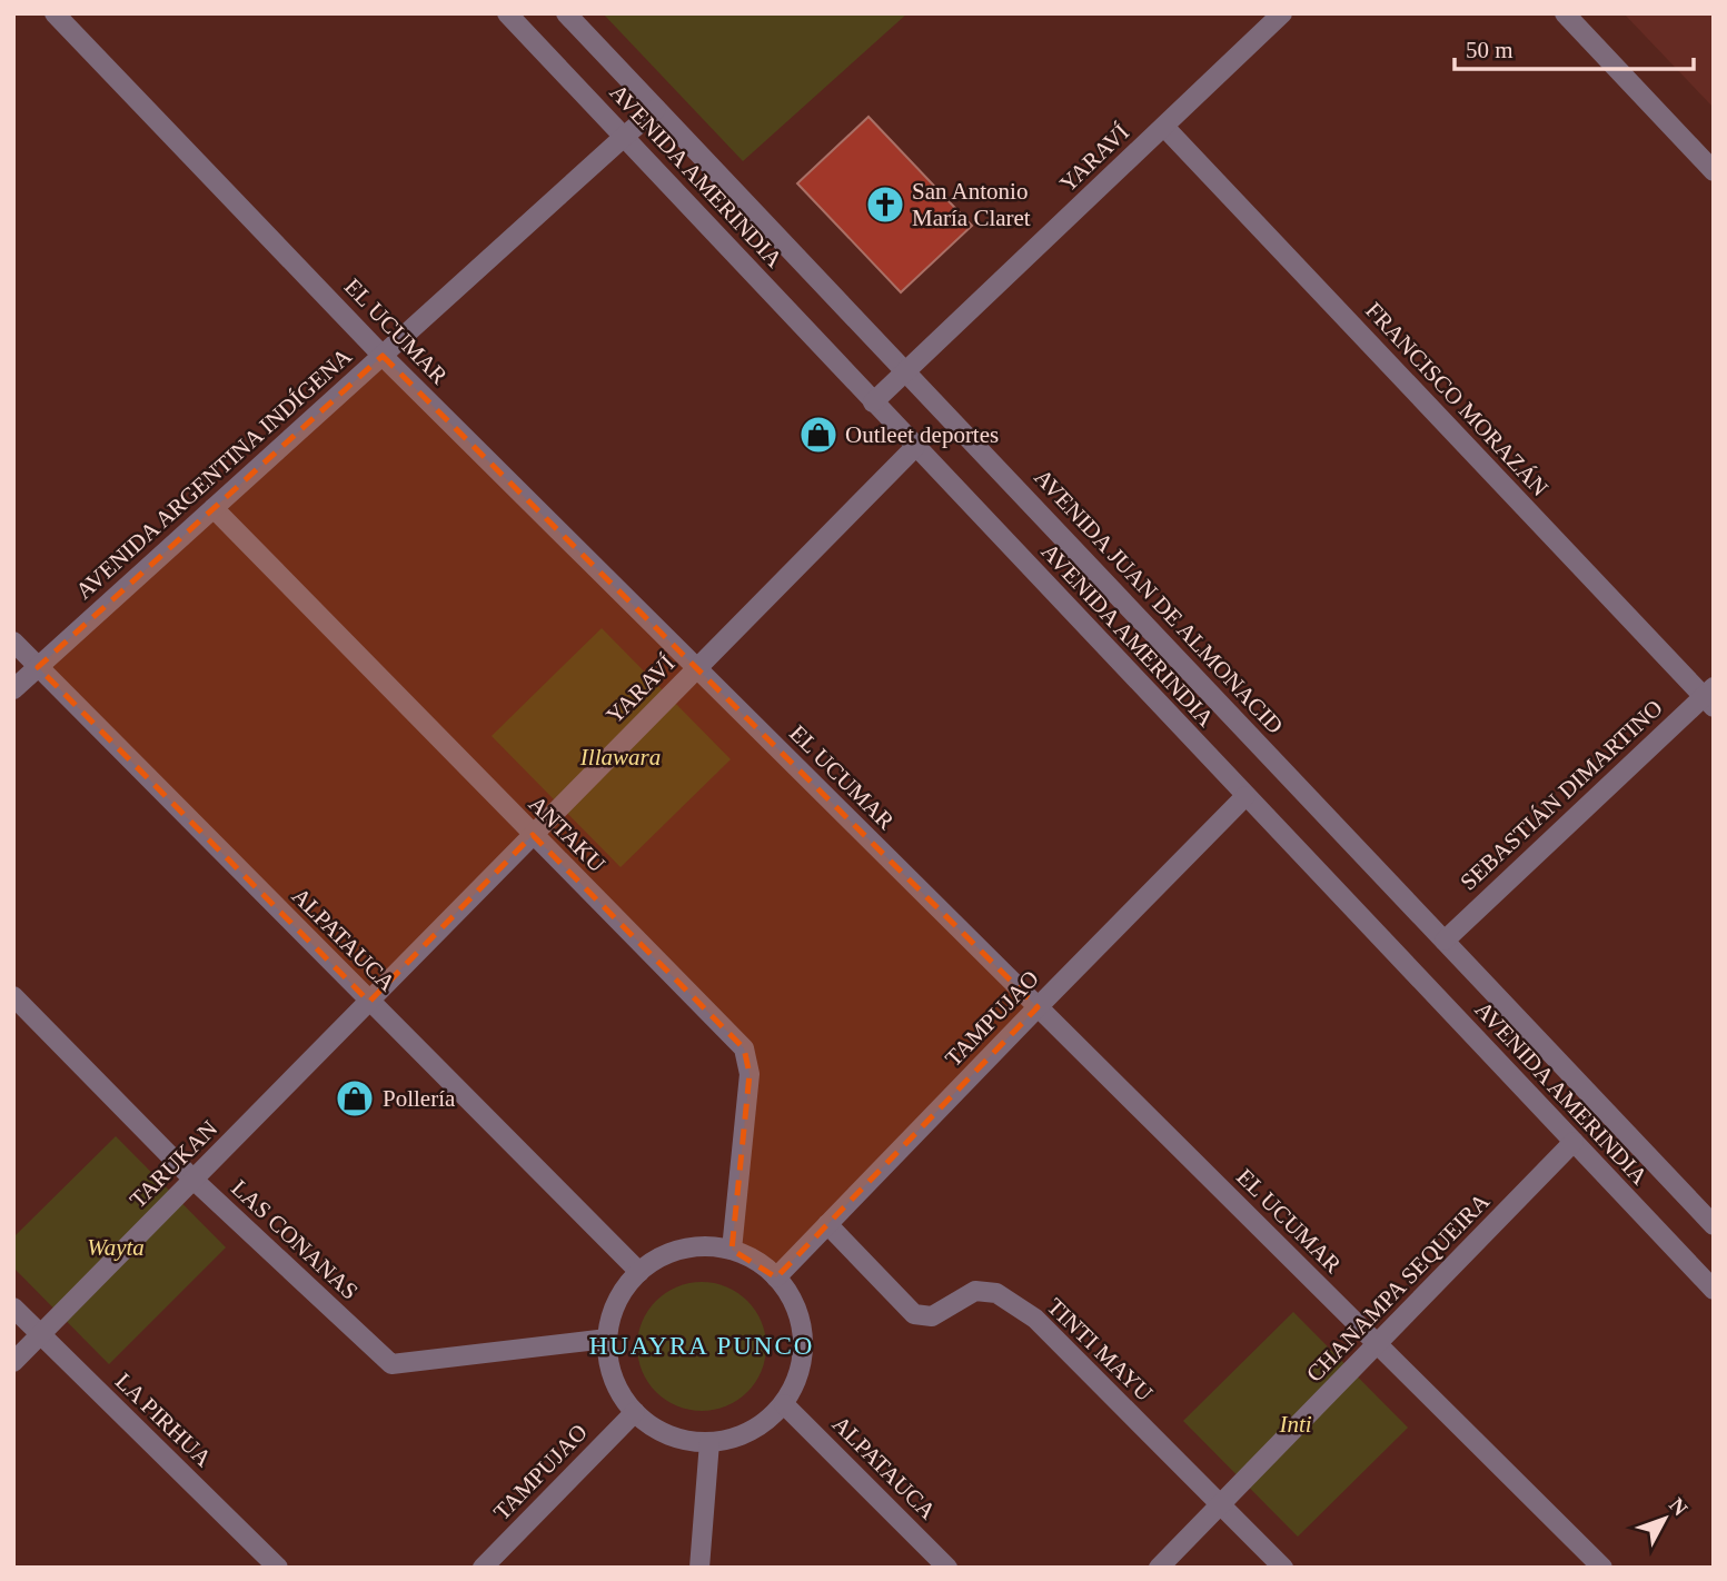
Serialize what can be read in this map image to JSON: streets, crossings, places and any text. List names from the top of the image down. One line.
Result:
{"streets":{"street":["YARAVÍ","AVENIDA AMERINDIA","EL UCUMAR","FRANCISCO MORAZÁN","AVENIDA ARGENTINA INDÍGENA","AVENIDA JUAN DE ALMONACID","SEBASTIÁN DIMARTINO","ANTAKU","ALPATAUCA","TAMPUJAO","TARUKAN","LAS CONANAS","CHANAMPA SEQUEIRA","TINTI MAYU","LA PIRHUA"]},"crossings":[["YARAVÍ","AVENIDA AMERINDIA"],["YARAVÍ","EL UCUMAR"],["YARAVÍ","FRANCISCO MORAZÁN"],["YARAVÍ","AVENIDA JUAN DE ALMONACID"],["YARAVÍ","ANTAKU"],["YARAVÍ","ALPATAUCA"],["YARAVÍ","TARUKAN"],["AVENIDA AMERINDIA","AVENIDA ARGENTINA INDÍGENA"],["AVENIDA AMERINDIA","TAMPUJAO"],["AVENIDA AMERINDIA","CHANAMPA SEQUEIRA"],["EL UCUMAR","AVENIDA ARGENTINA INDÍGENA"],["EL UCUMAR","TAMPUJAO"],["EL UCUMAR","CHANAMPA SEQUEIRA"],["FRANCISCO MORAZÁN","SEBASTIÁN DIMARTINO"],["AVENIDA ARGENTINA INDÍGENA","AVENIDA JUAN DE ALMONACID"],["AVENIDA ARGENTINA INDÍGENA","ANTAKU"],["AVENIDA ARGENTINA INDÍGENA","ALPATAUCA"],["AVENIDA JUAN DE ALMONACID","SEBASTIÁN DIMARTINO"],["ANTAKU","ALPATAUCA"],["ANTAKU","TAMPUJAO"],["ANTAKU","LAS CONANAS"],["ALPATAUCA","TAMPUJAO"],["ALPATAUCA","TARUKAN"],["ALPATAUCA","LAS CONANAS"],["TAMPUJAO","LAS CONANAS"],["TAMPUJAO","TINTI MAYU"],["TARUKAN","LAS CONANAS"],["TARUKAN","LA PIRHUA"],["CHANAMPA SEQUEIRA","TINTI MAYU"]],"districts":["HUAYRA PUNCO"],"parks":["Illawara","Wayta","Inti"],"places":{"church":["San Antonio María Claret"],"shop":["Outleet deportes","Pollería"]},"scale_bar":"50 m","north":"top right"}
